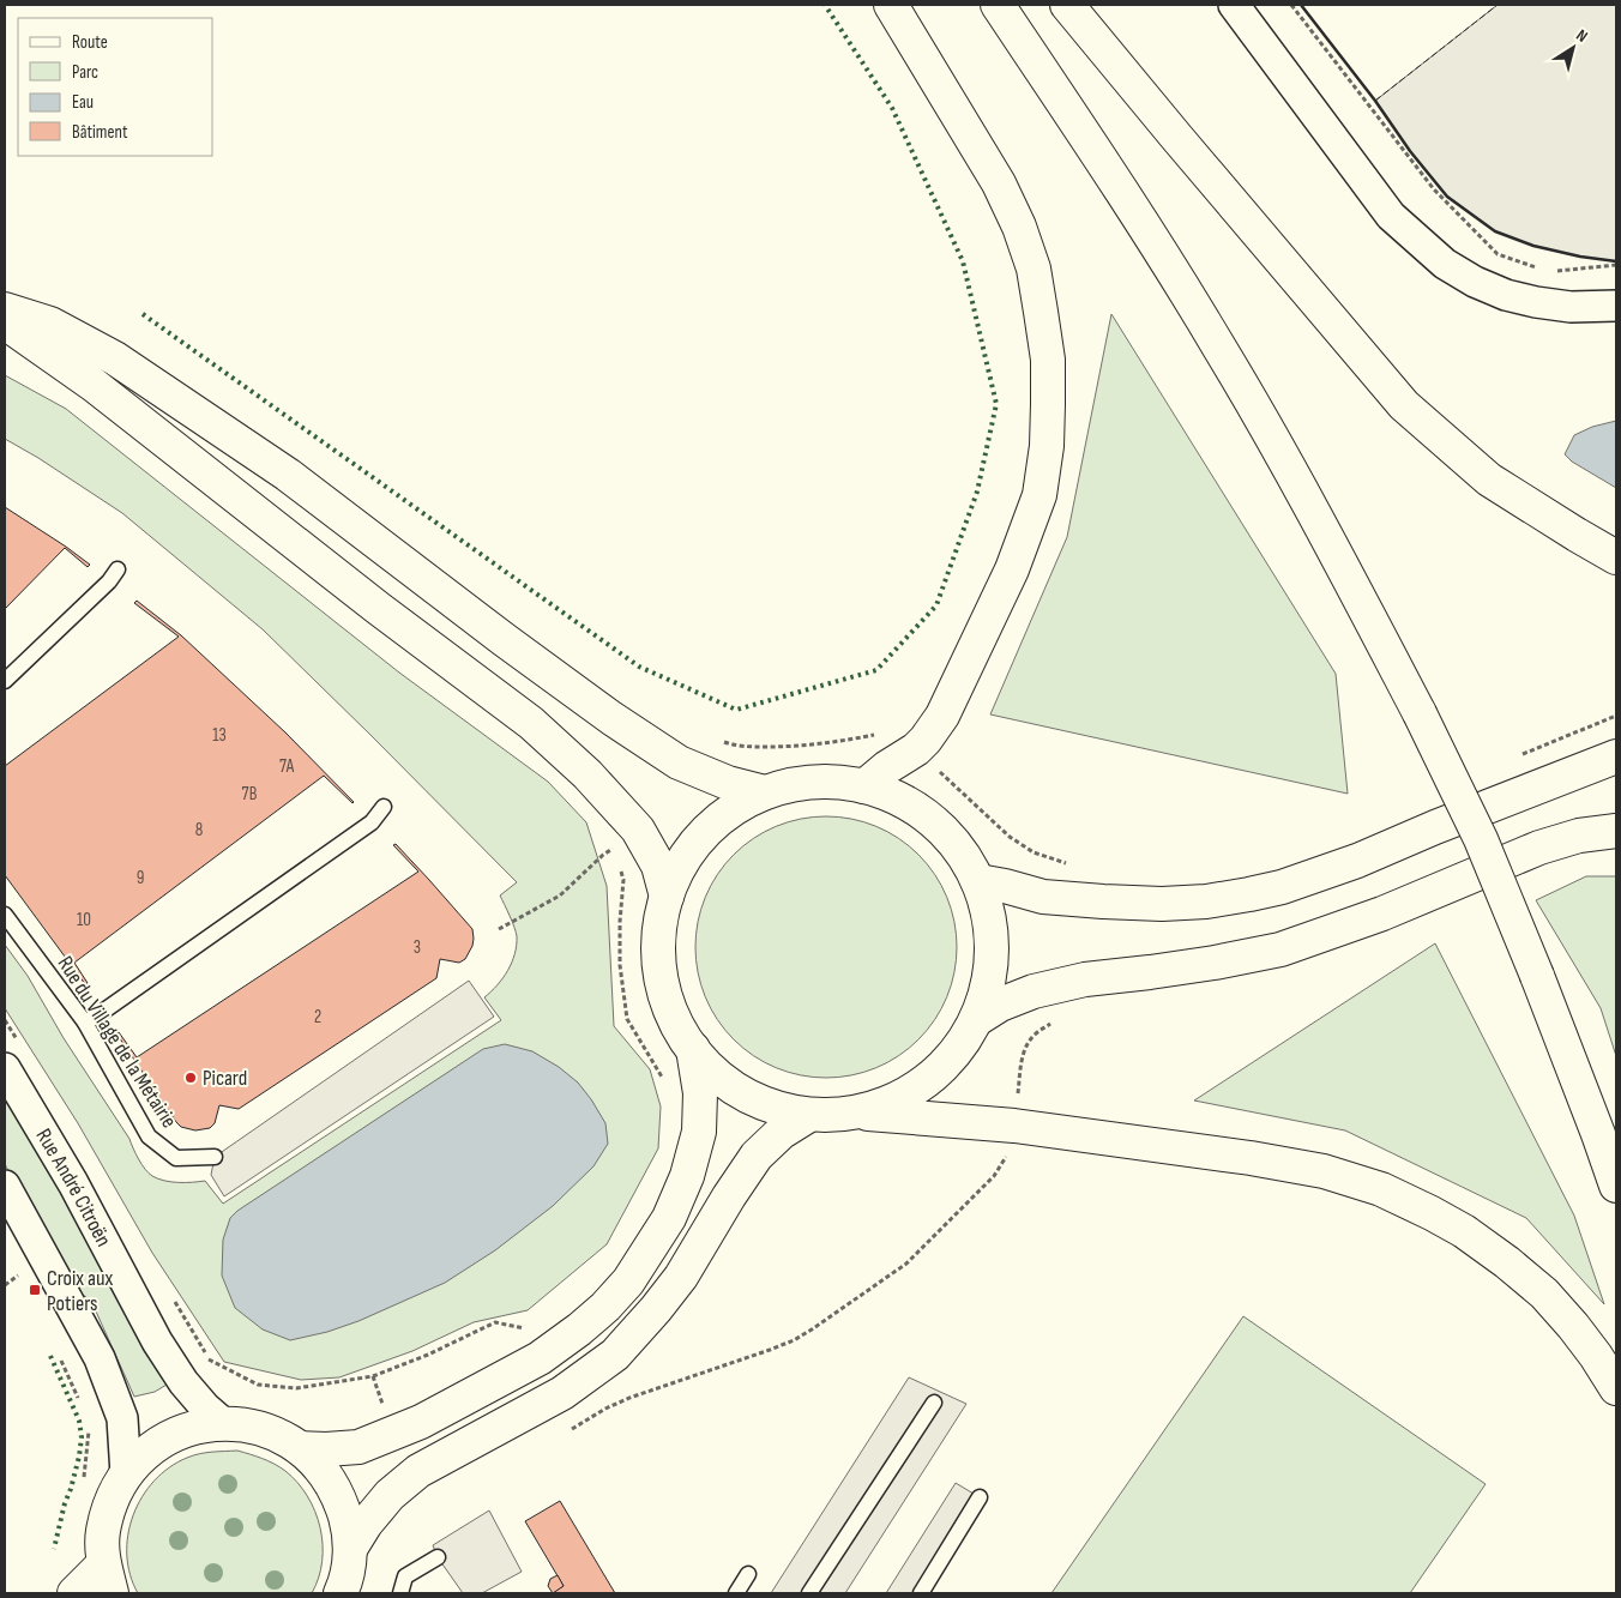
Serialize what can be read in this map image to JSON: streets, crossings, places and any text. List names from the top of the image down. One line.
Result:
{"streets":{"street":["Rue André Citroën"],"lane":["Rue du Village de la Métairie"]},"places":{"other":["Picard"],"transit":["Croix aux Potiers"]},"house_numbers":["13","7A","7B","8","9","10","3","2"],"legend":["Route","Parc","Eau","Bâtiment"],"north":"top right"}
